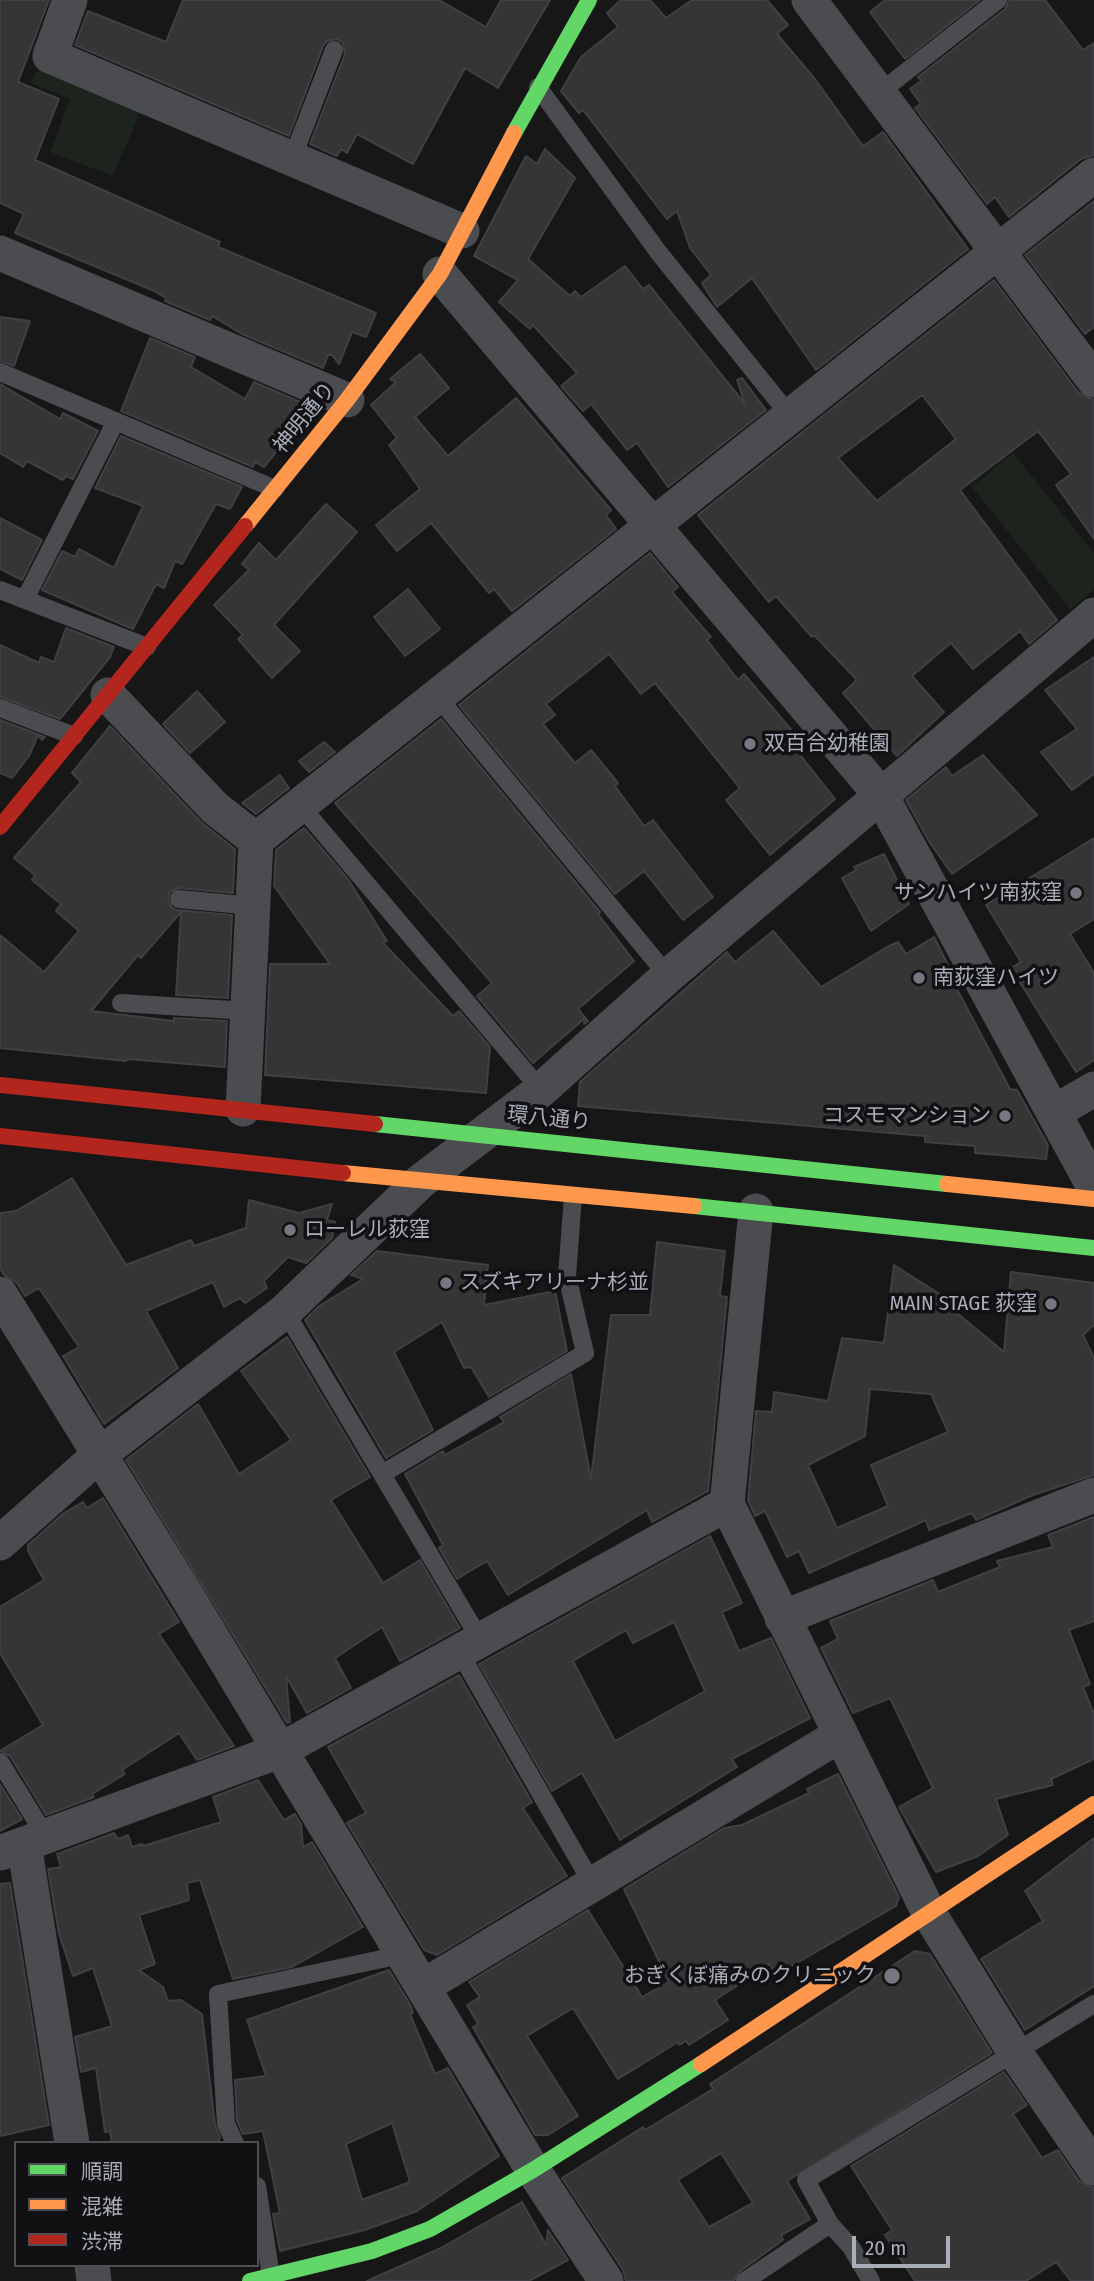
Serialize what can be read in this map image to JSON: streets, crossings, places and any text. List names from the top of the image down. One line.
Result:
{"streets":{"main road":["神明通り","環八通り"]},"places":["双百合幼稚園","サンハイツ南荻窪","南荻窪ハイツ","コスモマンション","ローレル荻窪","スズキアリーナ杉並","MAIN STAGE 荻窪","おぎくぼ痛みのクリニック"],"legend":["順調","混雑","渋滞"],"scale_bar":"20 m"}
